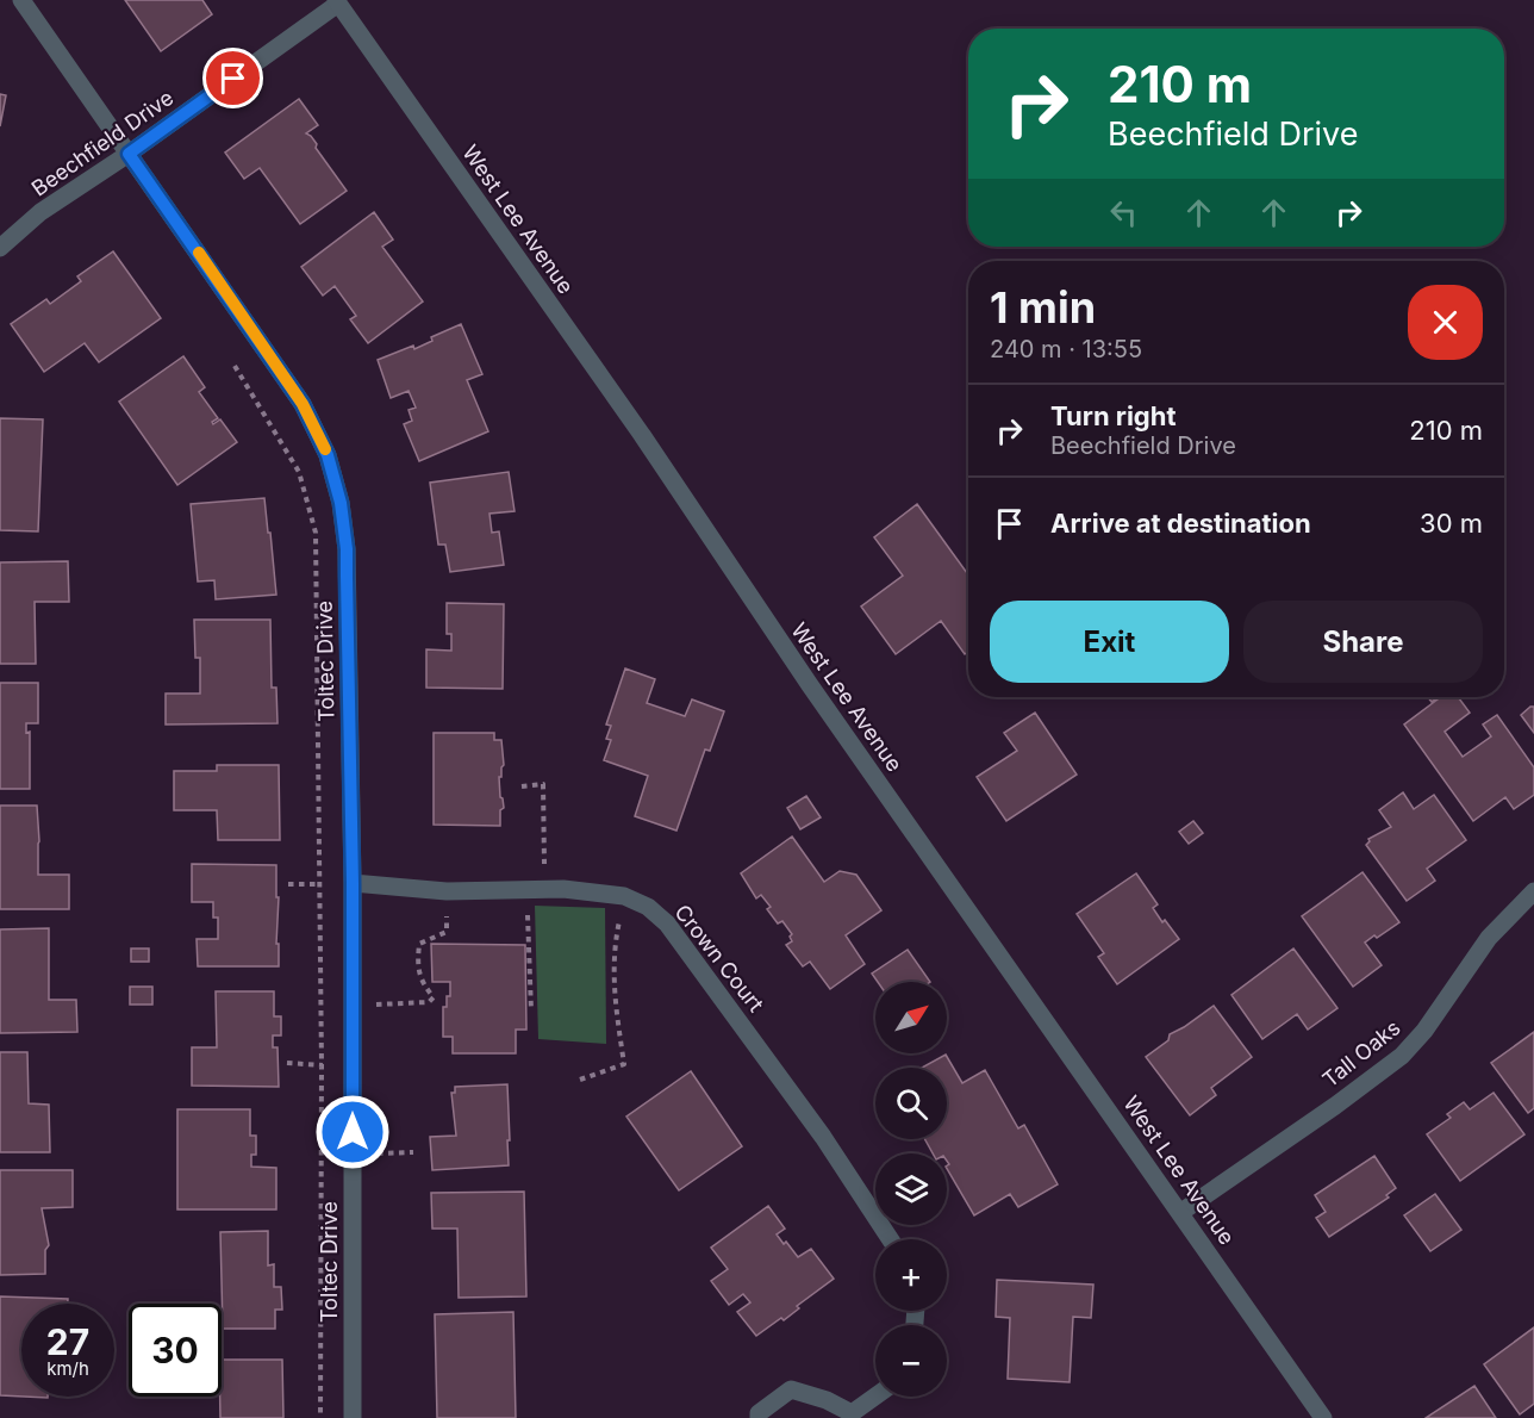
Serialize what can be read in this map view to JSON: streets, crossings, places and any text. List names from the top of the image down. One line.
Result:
{"streets":{"street":["Beechfield Drive","West Lee Avenue","Toltec Drive","Crown Court","Tall Oaks"]},"crossings":[["Beechfield Drive","West Lee Avenue"],["Beechfield Drive","Toltec Drive"],["West Lee Avenue","Tall Oaks"],["Toltec Drive","Crown Court"]],"north":"top right","page":{"turn":["210 m","Beechfield Drive"],"heading":["1 min","240 m · 13:55"],"list":[{"name":"Turn right","note":"Beechfield Drive","value":"210 m"},{"name":"Arrive at destination","value":"30 m"}],"buttons":["Exit","Share"],"map_buttons":["+","−"],"speed":"27 km/h","limit":"30"}}
